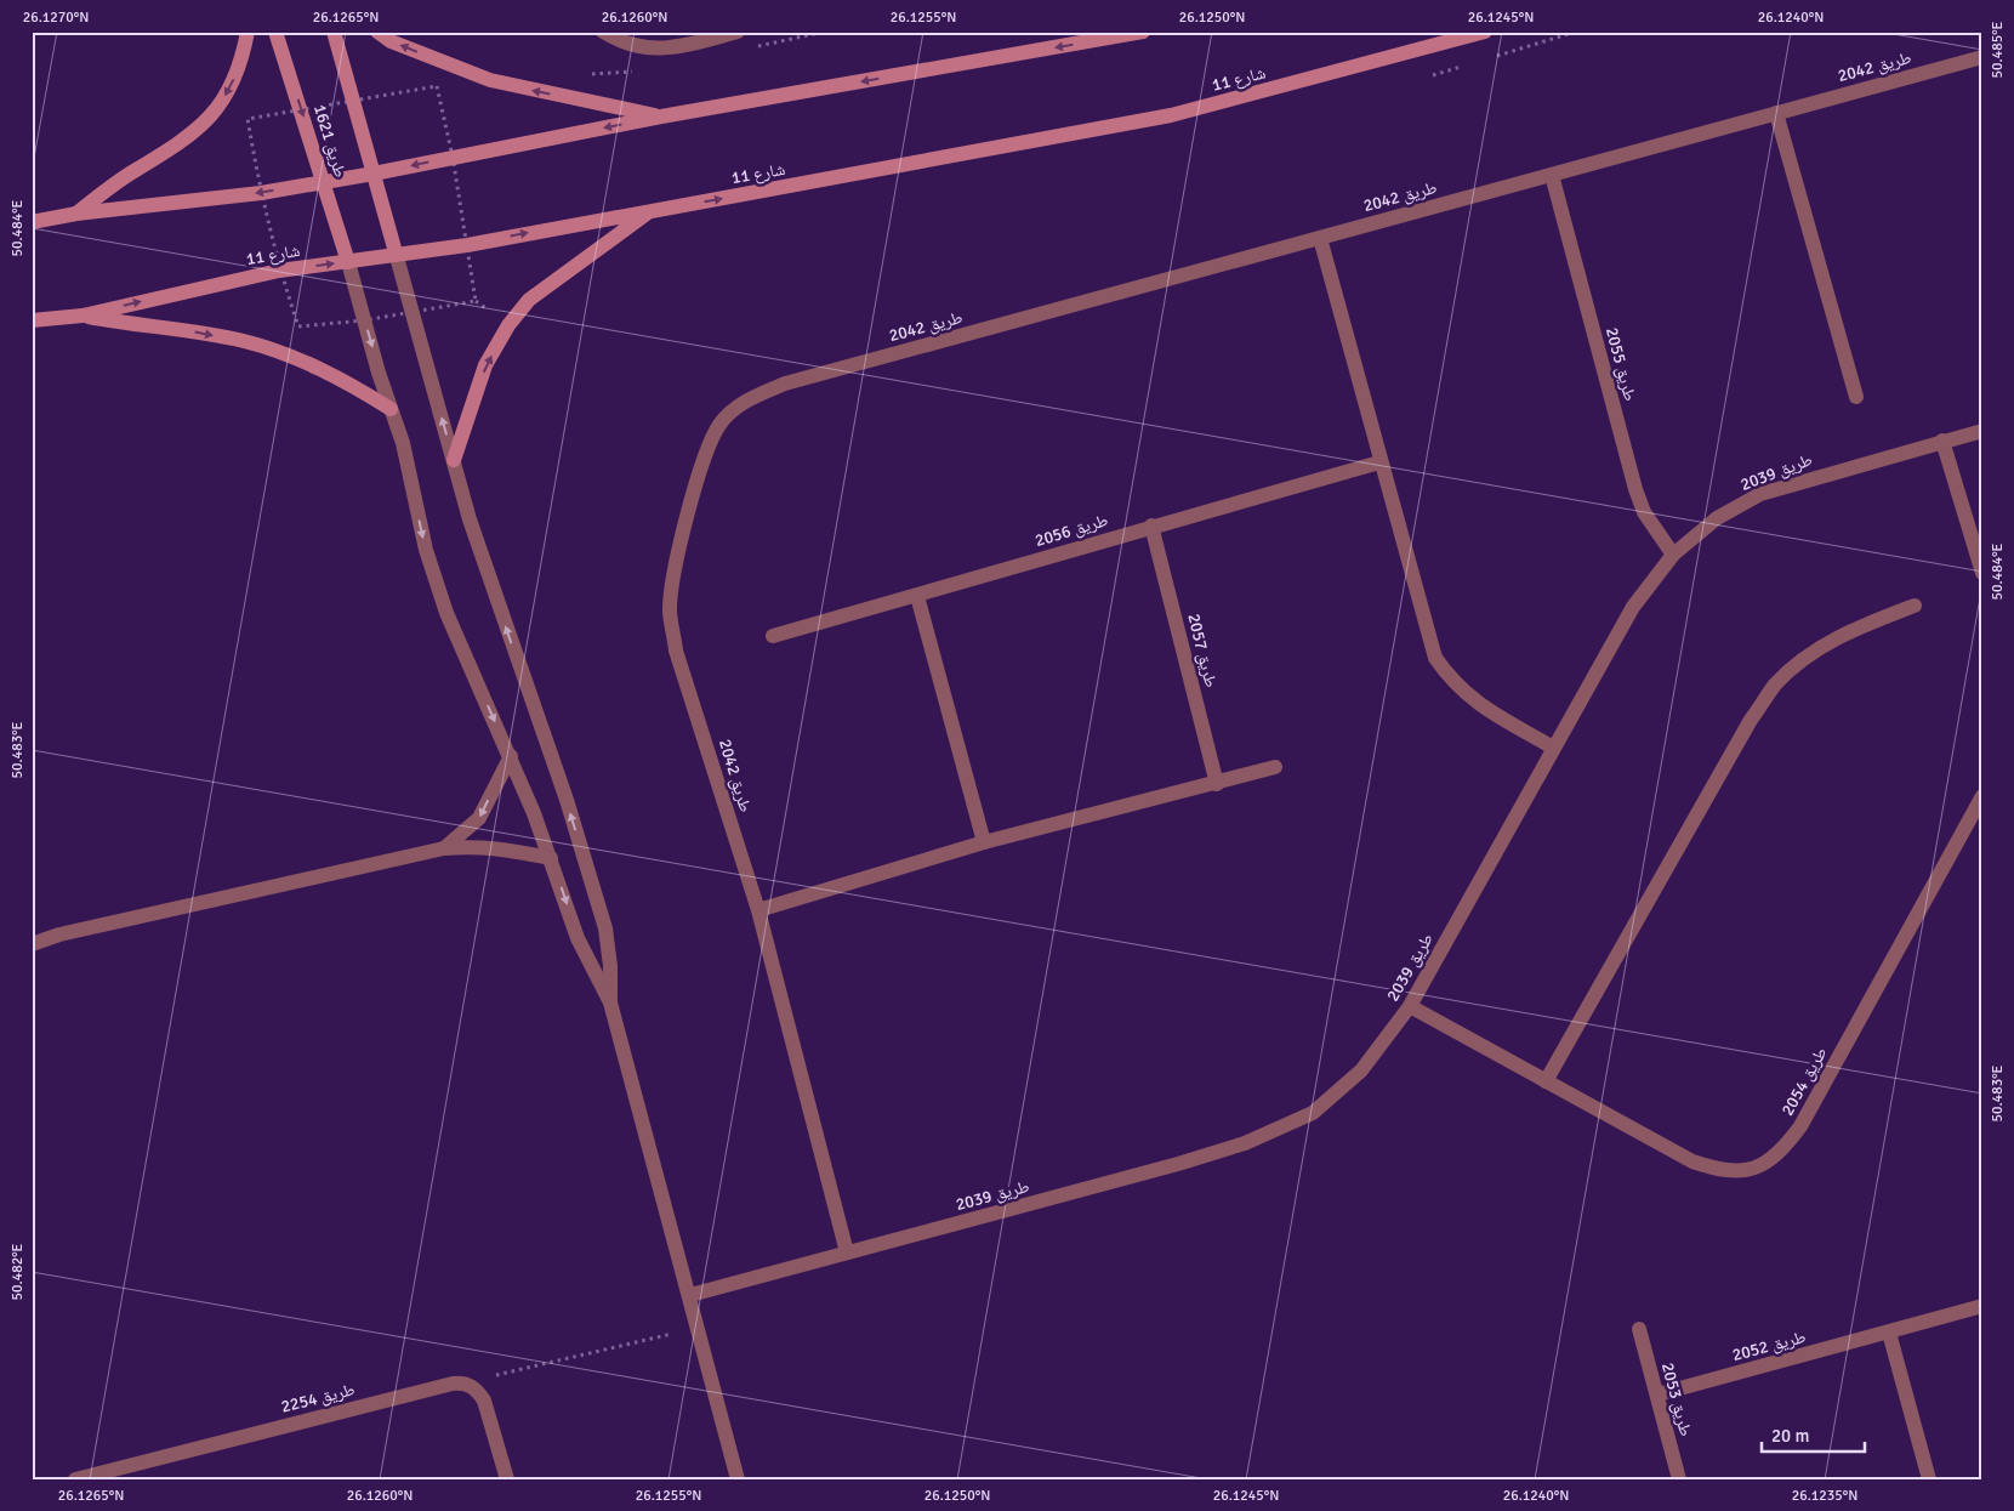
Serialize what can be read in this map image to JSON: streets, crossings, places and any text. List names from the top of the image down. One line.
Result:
{"streets":{"street":["طريق 2042","شارع 11","طريق 1621","طريق 2055","طريق 2039","طريق 2056","طريق 2057","طريق 2054","طريق 2052","طريق 2254","طريق 2053"]},"crossings":[["طريق 2042","طريق 2055"],["طريق 2042","طريق 2039"],["شارع 11","طريق 1621"],["طريق 2055","طريق 2039"],["طريق 2039","طريق 2054"],["طريق 2056","طريق 2057"],["طريق 2052","طريق 2053"]],"scale_bar":"20 m","coordinates":["26.1270°N","26.1265°N","26.1260°N","26.1255°N","26.1250°N","26.1245°N","26.1240°N","50.485°E","50.484°E","50.483°E","50.482°E","26.1235°N"]}
